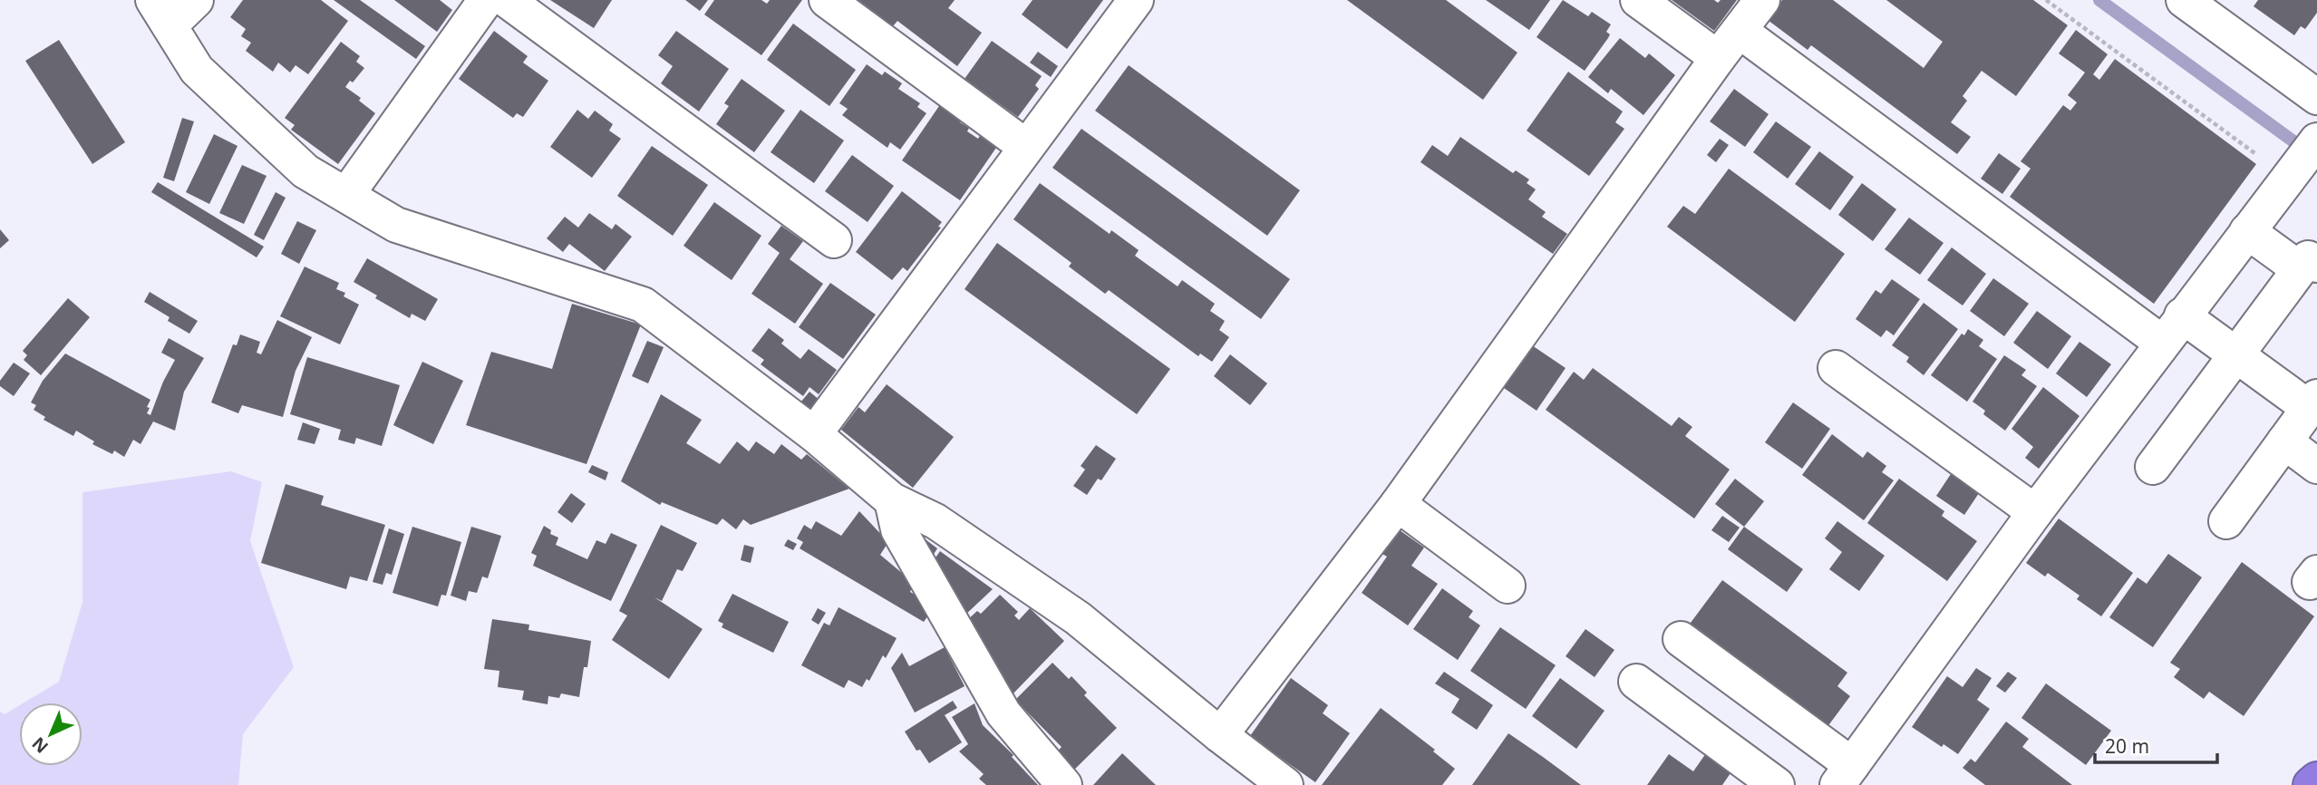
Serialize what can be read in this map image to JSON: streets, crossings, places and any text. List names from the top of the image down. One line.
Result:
{"scale_bar":"20 m","north":"bottom left"}
